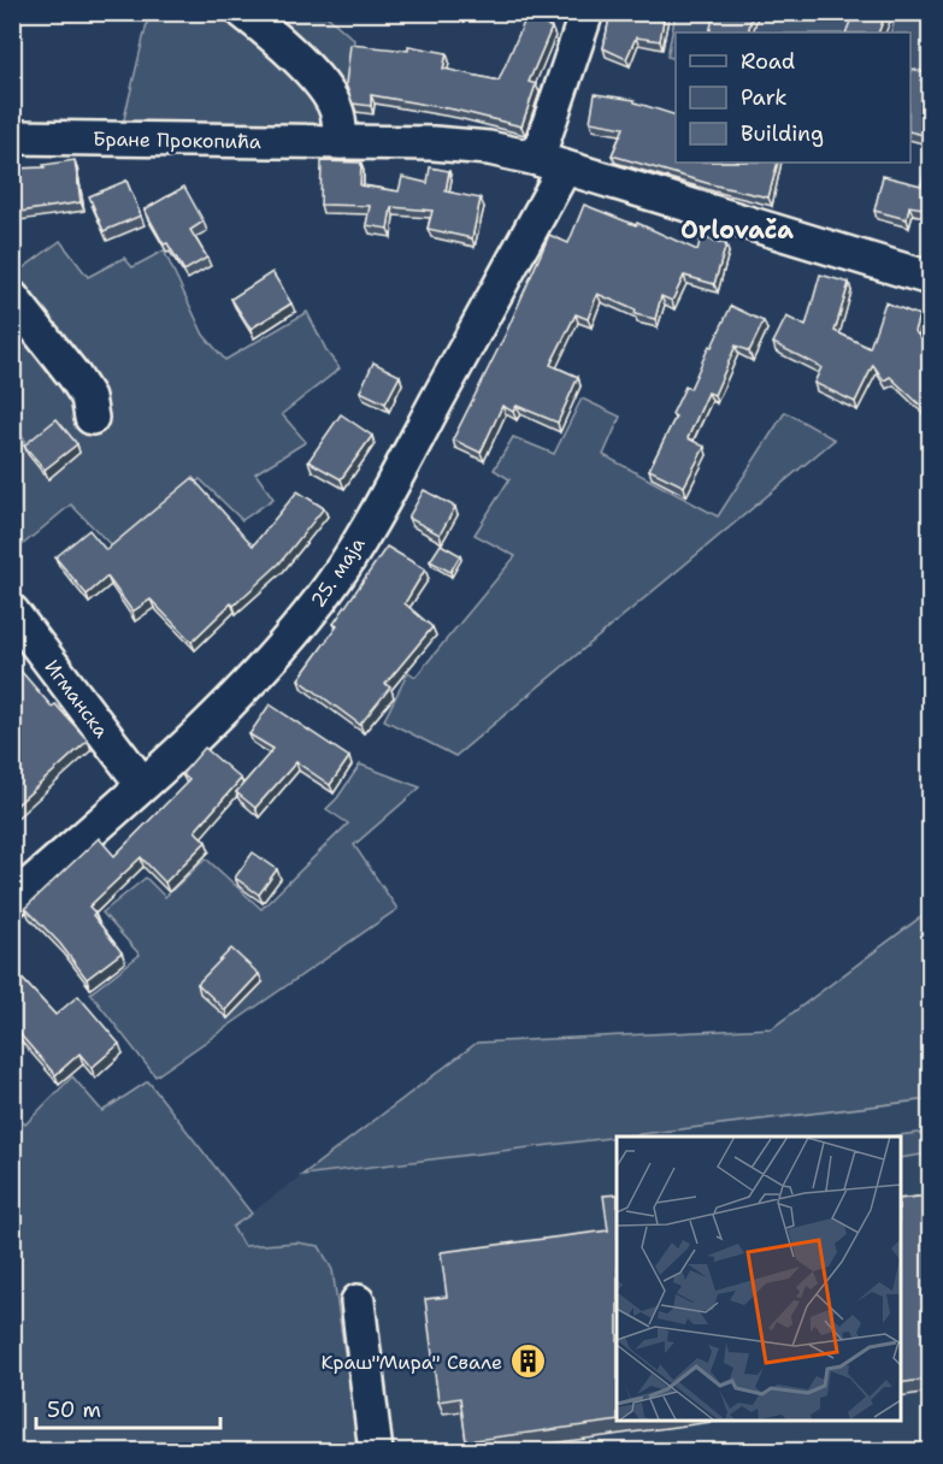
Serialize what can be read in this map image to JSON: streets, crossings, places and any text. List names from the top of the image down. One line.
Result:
{"streets":{"street":["Бране Прокопића","25. маја","Игманска"]},"crossings":[["Бране Прокопића","25. маја"],["25. маја","Игманска"]],"districts":["Orlovača"],"places":{"building":["Краш\"Мира\" Свале"]},"legend":["Road","Park","Building"],"scale_bar":"50 m"}
